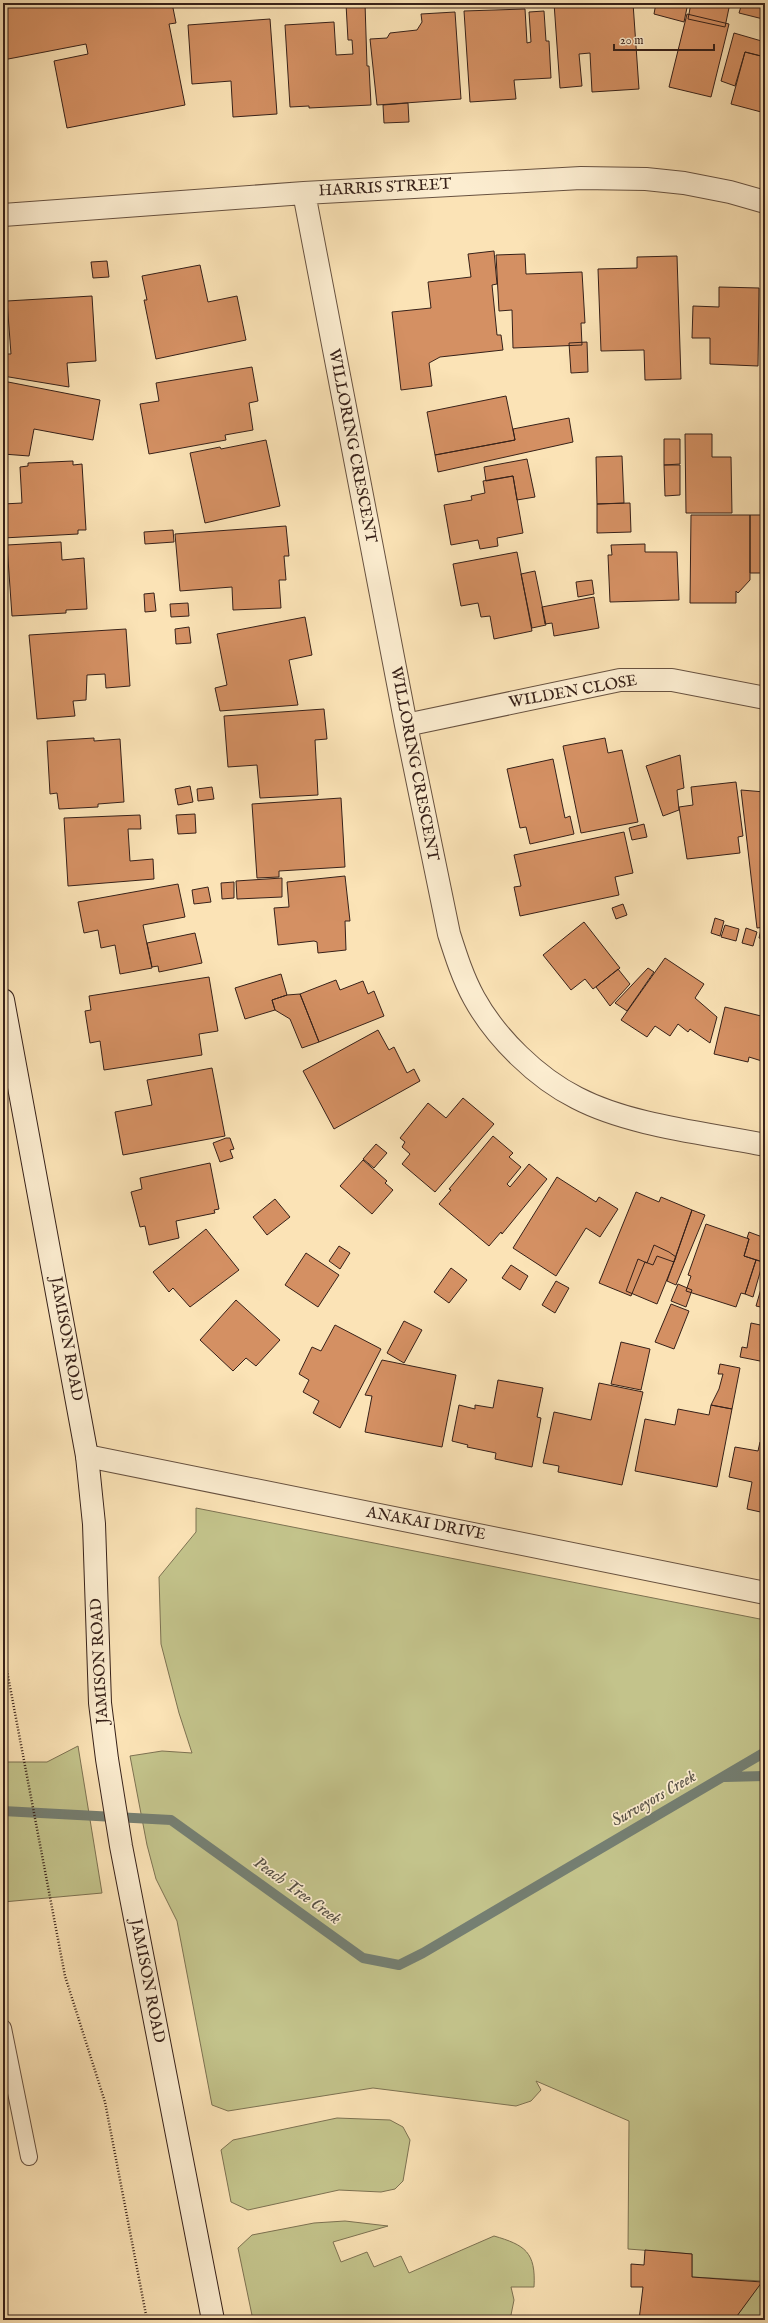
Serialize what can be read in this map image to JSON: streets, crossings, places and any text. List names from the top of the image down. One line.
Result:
{"streets":{"street":["HARRIS STREET","WILLORING CRESCENT","WILDEN CLOSE","JAMISON ROAD","ANAKAI DRIVE"]},"crossings":[["HARRIS STREET","WILLORING CRESCENT"],["WILLORING CRESCENT","WILDEN CLOSE"],["JAMISON ROAD","ANAKAI DRIVE"]],"water":["Surveyors Creek","Peach Tree Creek"],"scale_bar":"20 m"}
